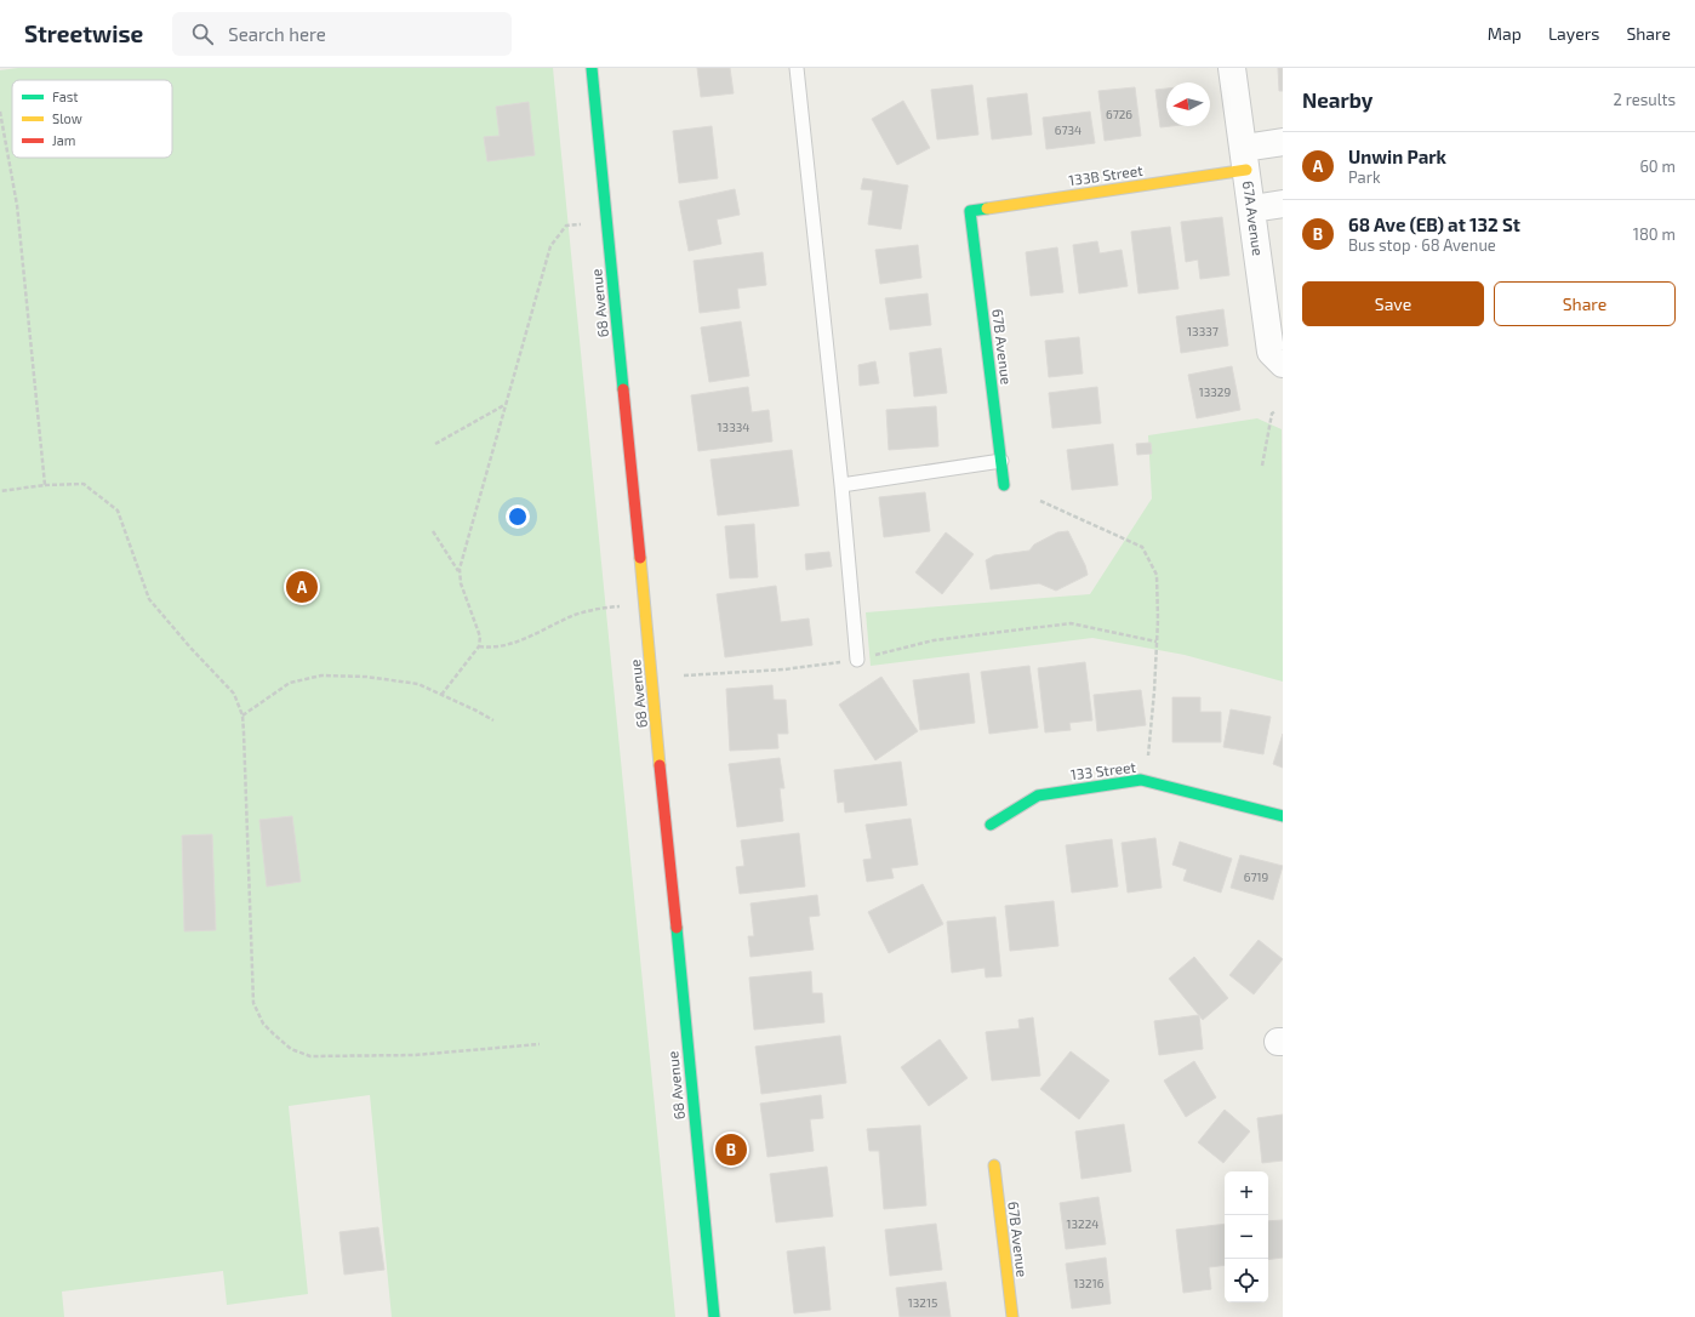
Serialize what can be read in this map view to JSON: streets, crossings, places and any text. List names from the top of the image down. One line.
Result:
{"streets":{"street":["133B Street","67A Avenue","68 Avenue","67B Avenue","133 Street"]},"crossings":[["133B Street","67A Avenue"],["133B Street","67B Avenue"]],"house_numbers":["6726","6734","13337","13329","13334","6719","13224","13216","13215"],"legend":["Fast","Slow","Jam"],"north":"left","page":{"header":"Streetwise","search":"Search here","nav":["Map","Layers","Share"],"heading":["Nearby","2 results"],"list":[{"mark":"A","name":"Unwin Park","note":"Park","value":"60 m"},{"mark":"B","name":"68 Ave (EB) at 132 St","note":"Bus stop · 68 Avenue","value":"180 m"}],"buttons":["Save","Share"],"pins":["A","B"],"map_buttons":["+","−"]}}
